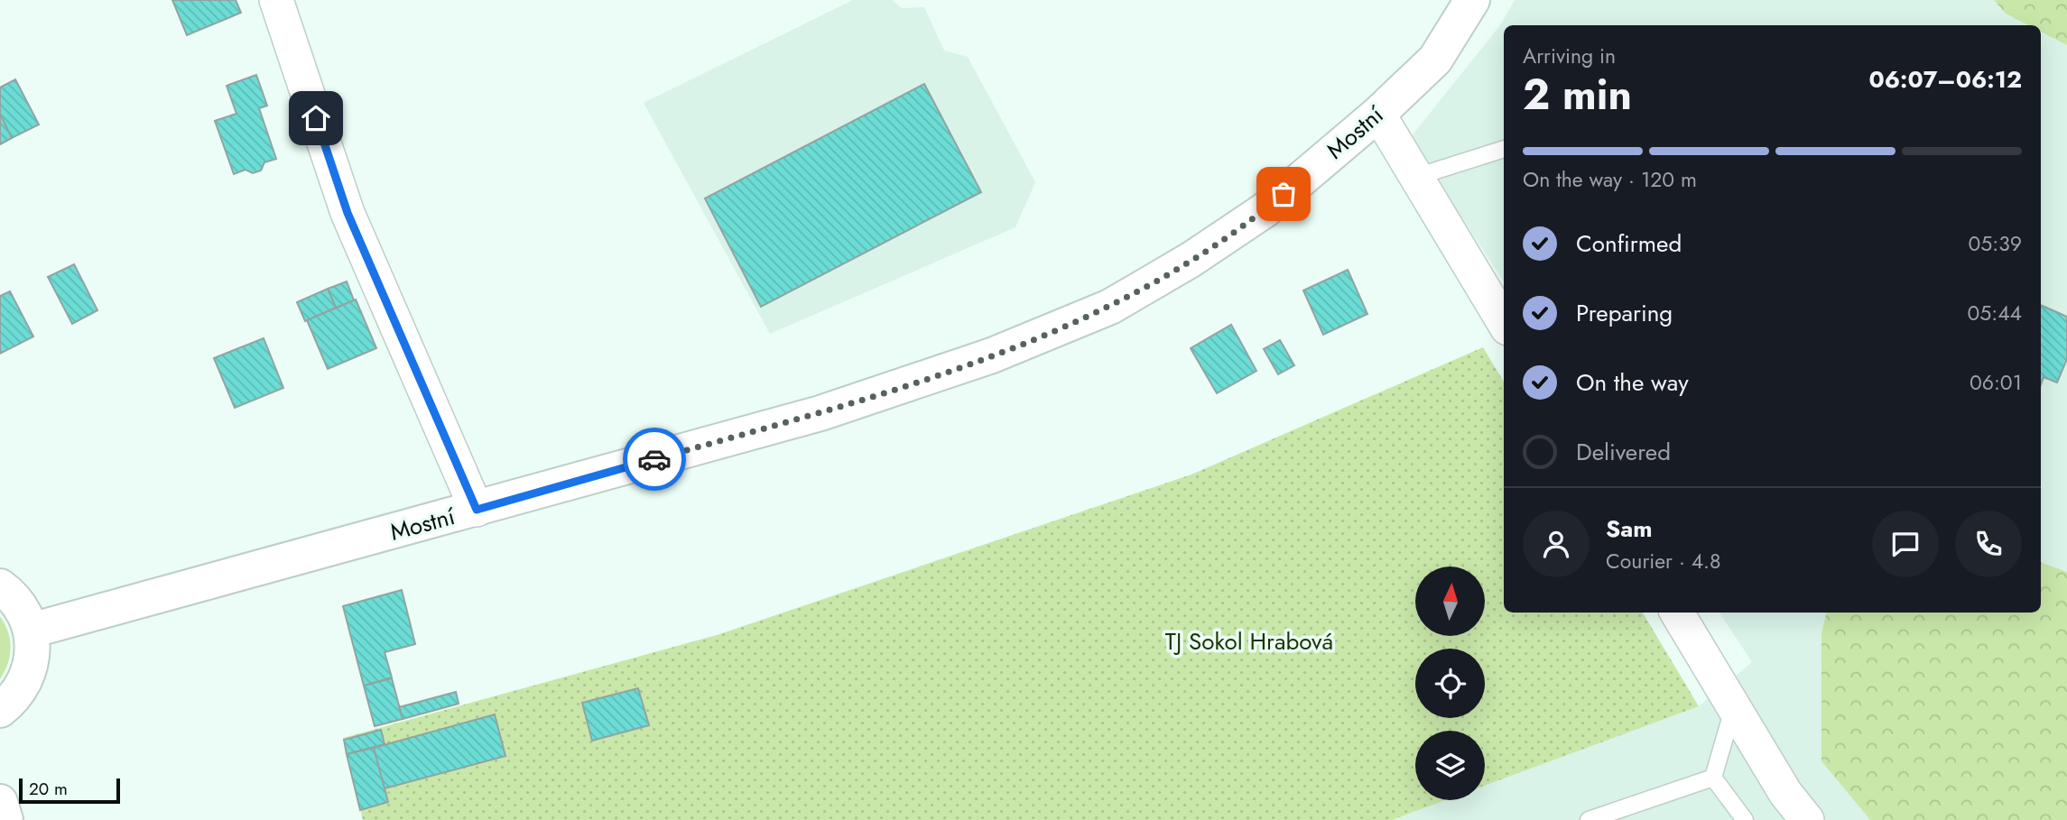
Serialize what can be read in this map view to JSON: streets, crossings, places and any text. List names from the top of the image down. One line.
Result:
{"streets":{"main road":["Mostní"]},"parks":["TJ Sokol Hrabová"],"scale_bar":"20 m","north":"top","page":{"heading":["2 min","Arriving in","06:07–06:12"],"panel":["Sam","Courier · 4.8"],"bar":"On the way · 120 m","list":[["Confirmed","05:39"],["Preparing","05:44"],["On the way","06:01"],"Delivered"],"scale":"20 m"}}
